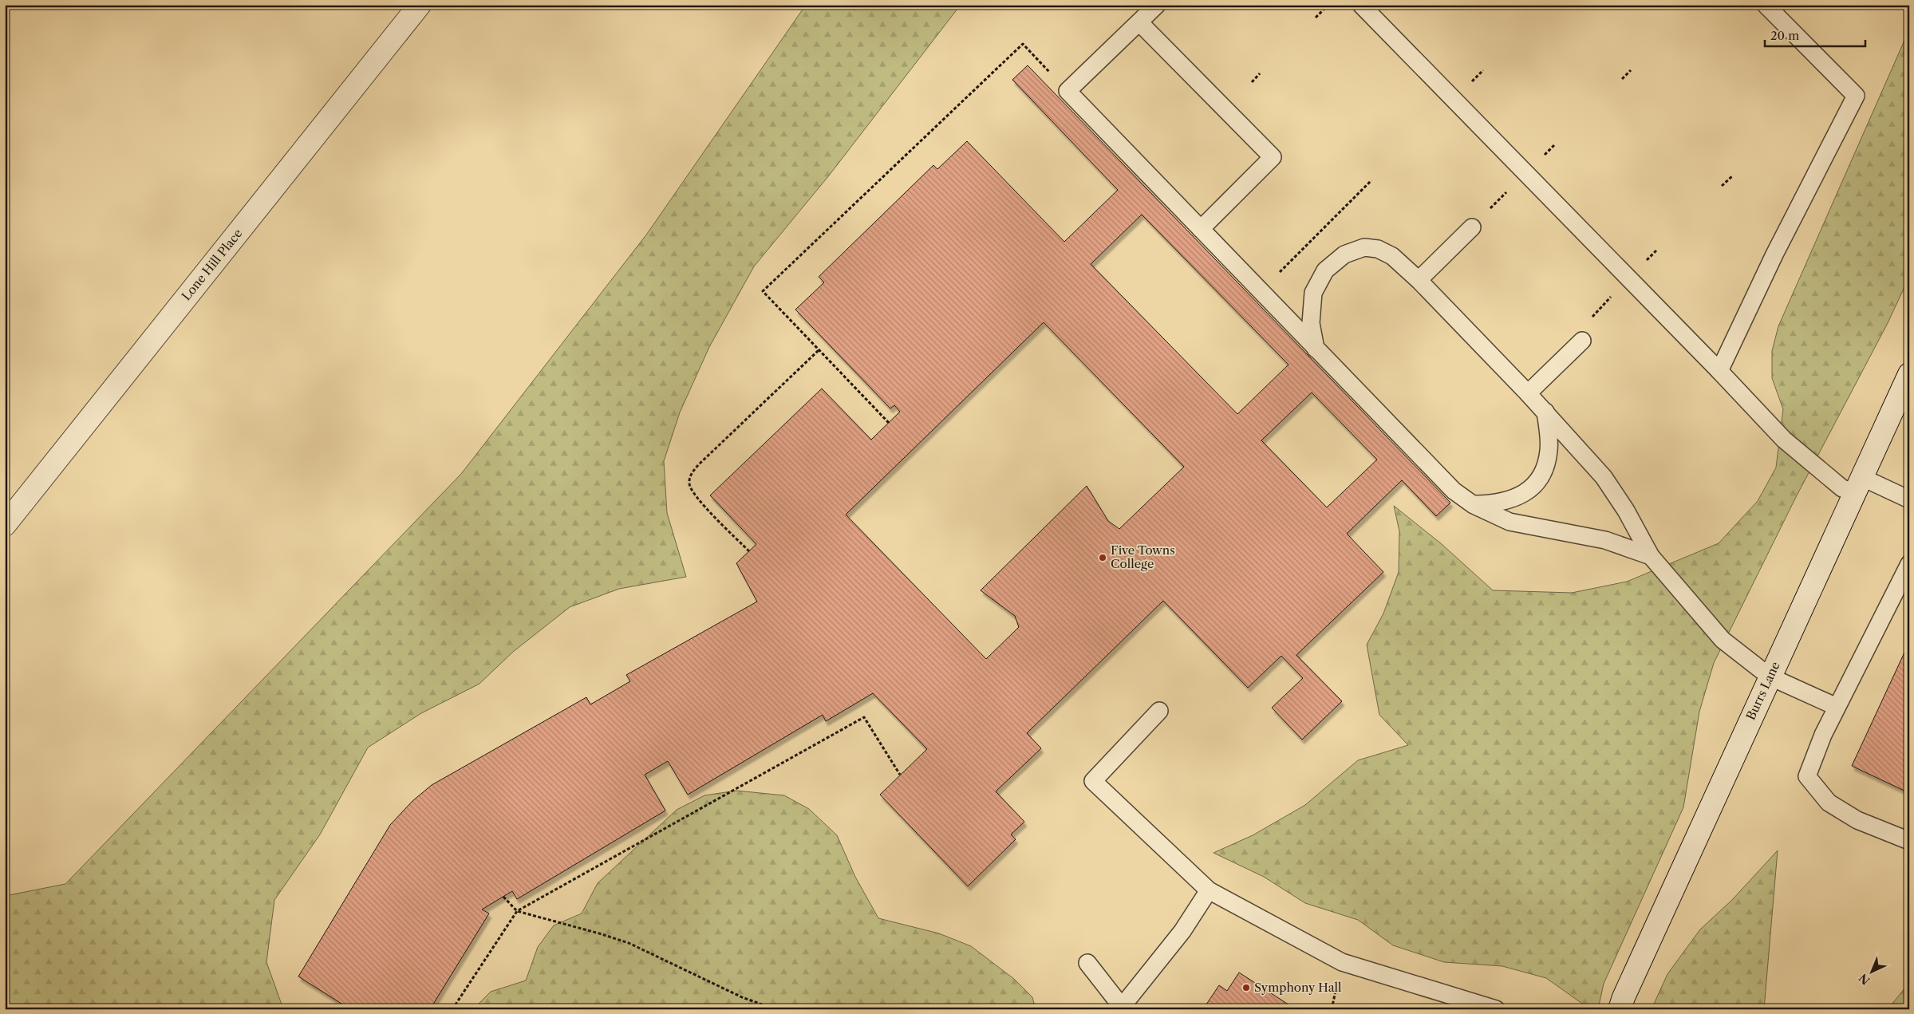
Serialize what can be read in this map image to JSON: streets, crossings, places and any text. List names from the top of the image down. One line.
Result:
{"streets":{"street":["Lone Hill Place","Burrs Lane"]},"places":["Five Towns College","Symphony Hall"],"scale_bar":"20 m","north":"bottom left"}
